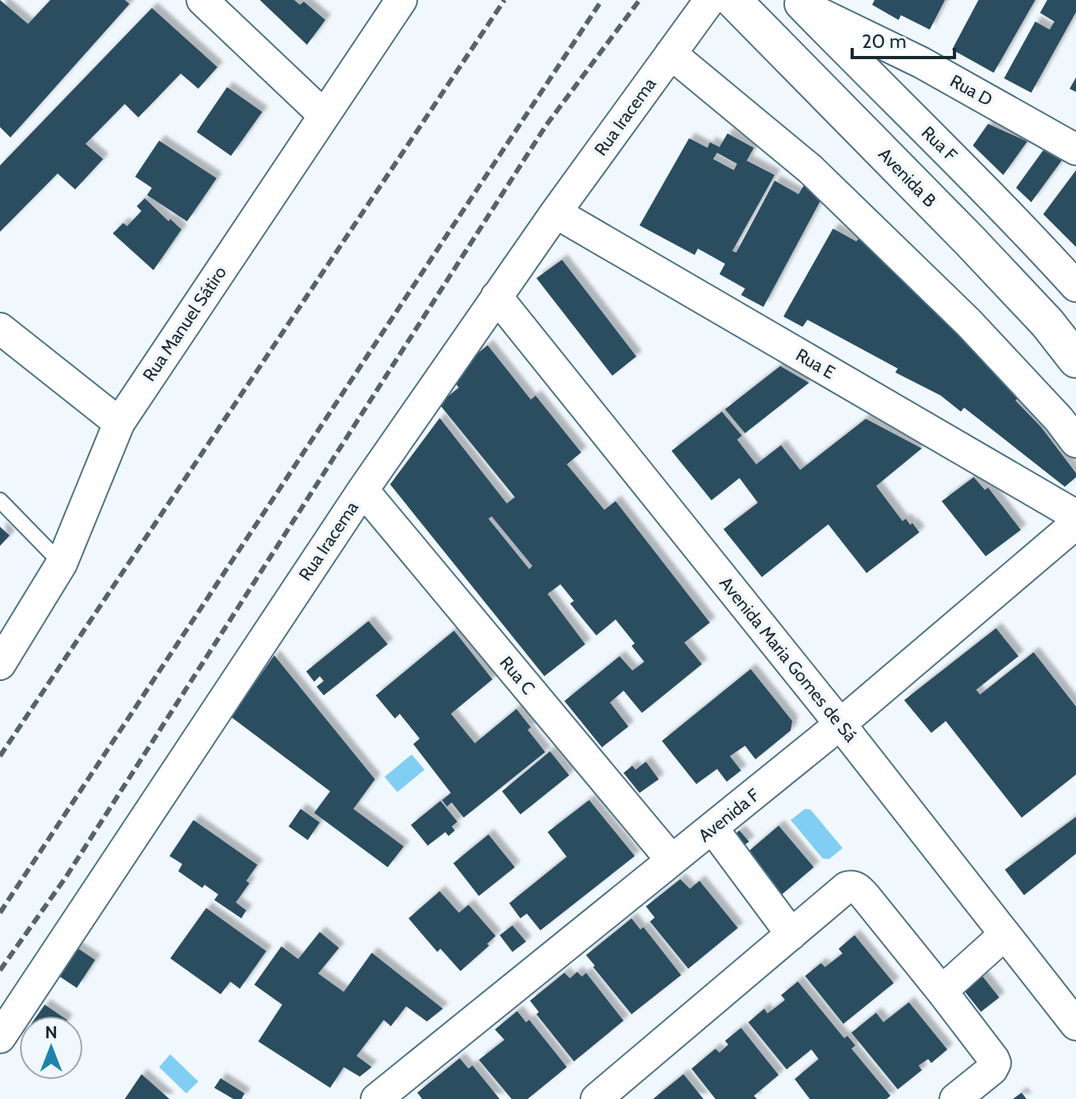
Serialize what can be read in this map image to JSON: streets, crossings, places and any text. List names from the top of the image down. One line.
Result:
{"streets":{"street":["Rua D","Rua Iracema","Rua F","Avenida B","Rua Manuel Sátiro","Rua E","Avenida Maria Gomes de Sá","Rua C","Avenida F"]},"crossings":[["Rua D","Rua F"],["Rua Iracema","Rua E"],["Rua Iracema","Avenida Maria Gomes de Sá"],["Rua Iracema","Rua C"],["Avenida Maria Gomes de Sá","Avenida F"],["Rua C","Avenida F"]],"scale_bar":"20 m","north":"top"}
